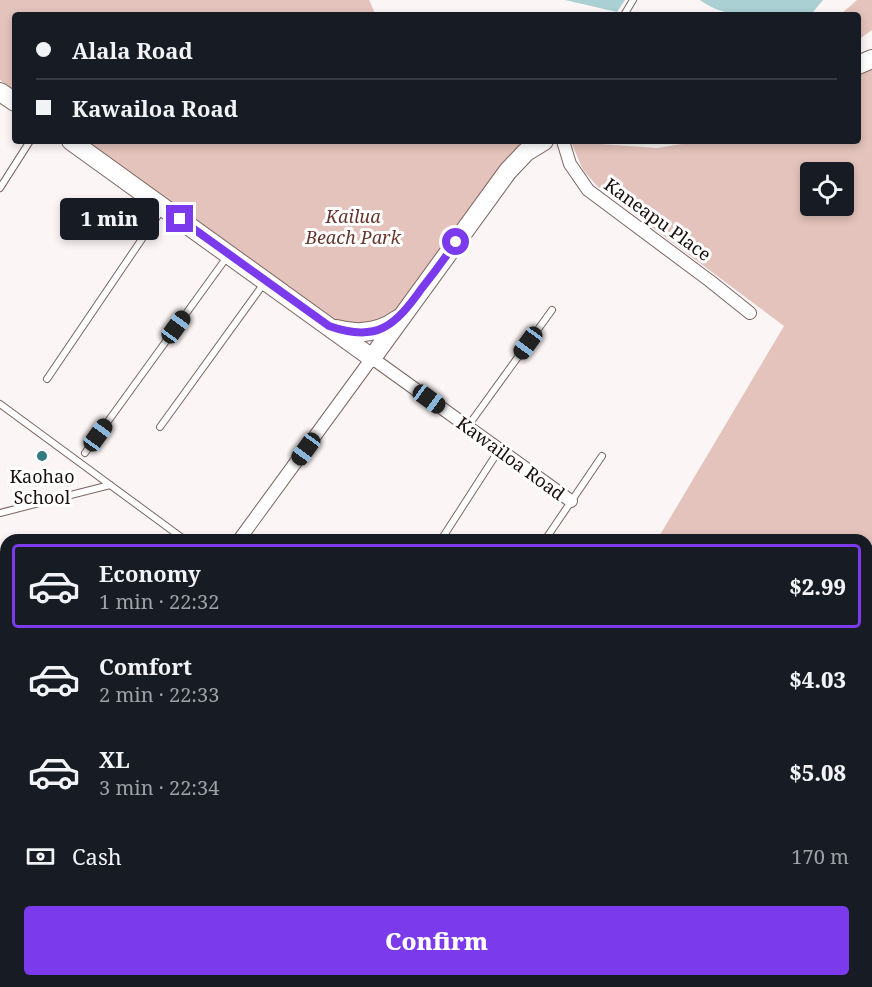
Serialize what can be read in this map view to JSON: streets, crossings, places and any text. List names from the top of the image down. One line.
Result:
{"streets":{"street":["Kaneapu Place","Kawailoa Road"]},"parks":["Kailua Beach Park"],"places":["Kaohao School"],"page":{"banner":["Alala Road","Kawailoa Road"],"bubble":"1 min","list":[{"name":"Economy","note":"1 min · 22:32","value":"$2.99"},{"name":"Comfort","note":"2 min · 22:33","value":"$4.03"},{"name":"XL","note":"3 min · 22:34","value":"$5.08"}],"pay":["Cash","170 m"],"buttons":"Confirm"}}
